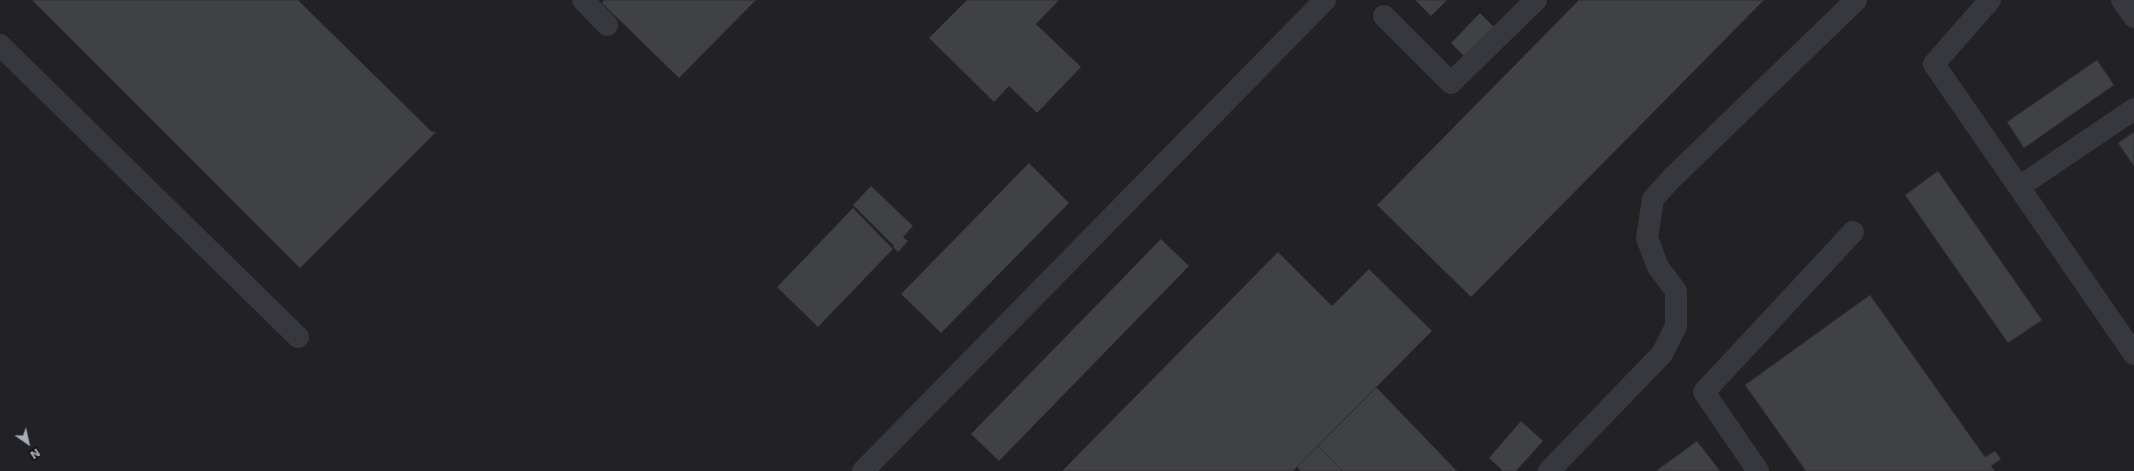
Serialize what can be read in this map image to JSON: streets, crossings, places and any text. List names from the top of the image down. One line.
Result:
{"north":"bottom right"}
